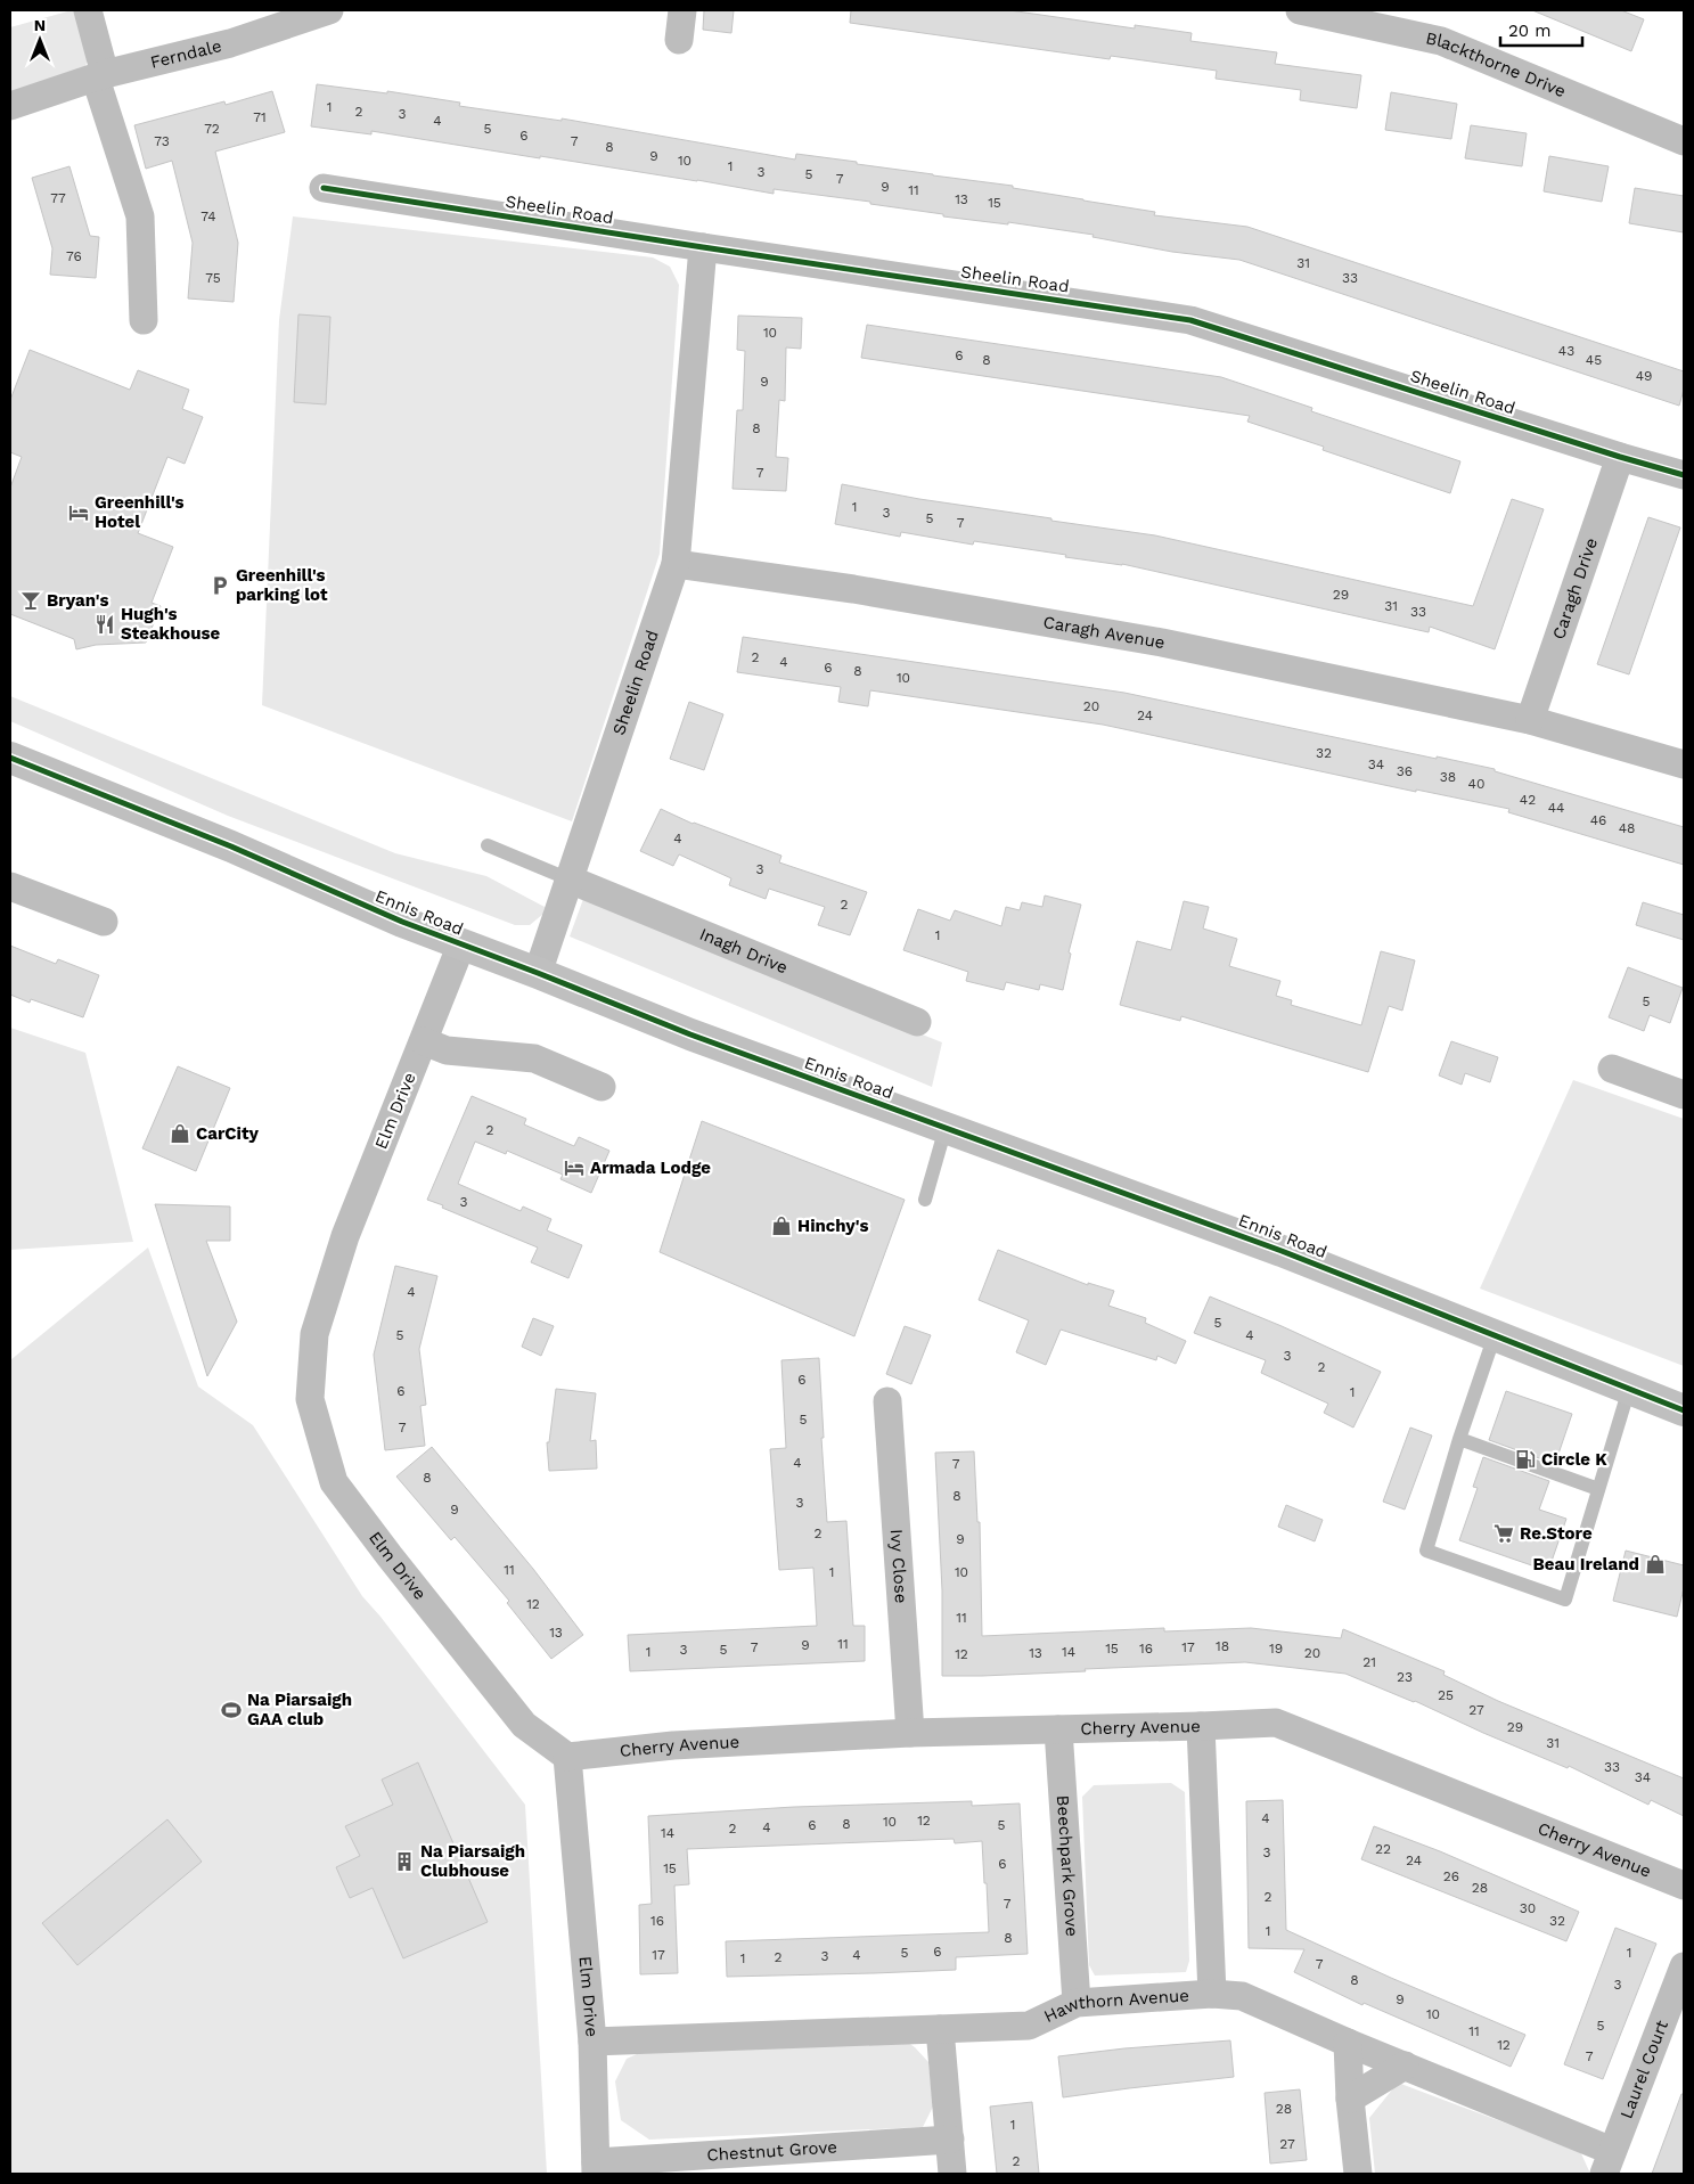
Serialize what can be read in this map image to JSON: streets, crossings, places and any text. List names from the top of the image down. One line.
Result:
{"streets":{"main road":["Ennis Road"],"street":["Ferndale","Blackthorne Drive","Sheelin Road","Caragh Drive","Caragh Avenue","Inagh Drive","Elm Drive","Ivy Close","Cherry Avenue","Beechpark Grove","Hawthorn Avenue","Laurel Court","Chestnut Grove"]},"crossings":[["Sheelin Road","Caragh Drive"],["Sheelin Road","Caragh Avenue"],["Sheelin Road","Ennis Road"],["Sheelin Road","Inagh Drive"],["Caragh Drive","Caragh Avenue"],["Ennis Road","Elm Drive"],["Elm Drive","Cherry Avenue"],["Elm Drive","Hawthorn Avenue"],["Elm Drive","Chestnut Grove"],["Ivy Close","Cherry Avenue"],["Cherry Avenue","Beechpark Grove"],["Beechpark Grove","Hawthorn Avenue"],["Hawthorn Avenue","Laurel Court"]],"places":{"hotel":["Greenhill's Hotel","Armada Lodge"],"parking":["Greenhill's parking lot"],"bar":["Bryan's"],"restaurant":["Hugh's Steakhouse"],"shop":["CarCity","Hinchy's","Beau Ireland"],"fuel station":["Circle K"],"supermarket":["Re.Store"],"sports":["Na Piarsaigh GAA club"],"building":["Na Piarsaigh Clubhouse"]},"house_numbers":["1","2","3","71","4","72","5","6","73","7","8","9","10","1","3","5","7","9","11","77","13","15","74","76","31","75","33","10","43","6","8","45","49","9","8","7","1","3","5","7","29","31","33","2","4","6","8","10","20","24","32","34","36","38","40","42","44","46","48","4","3","2","1","5","2","3","4","5","5","4","3","2","6","6","1","5","7","4","7","8","8","3","9","2","9","11","1","10","12","11","13","11","9","18","7","17","15","16","19","3","5","1","14","13","20","12","21","23","25","27","29","31","33","34","4","12","10","8","6","5","4","2","14","22","3","24","6","15","26","28","2","7","30","16","32","1","8","6","5","1","17","4","3","2","1","7","8","3","9","10","5","11","12","7","28","1","27","2"],"scale_bar":"20 m","north":"top"}
